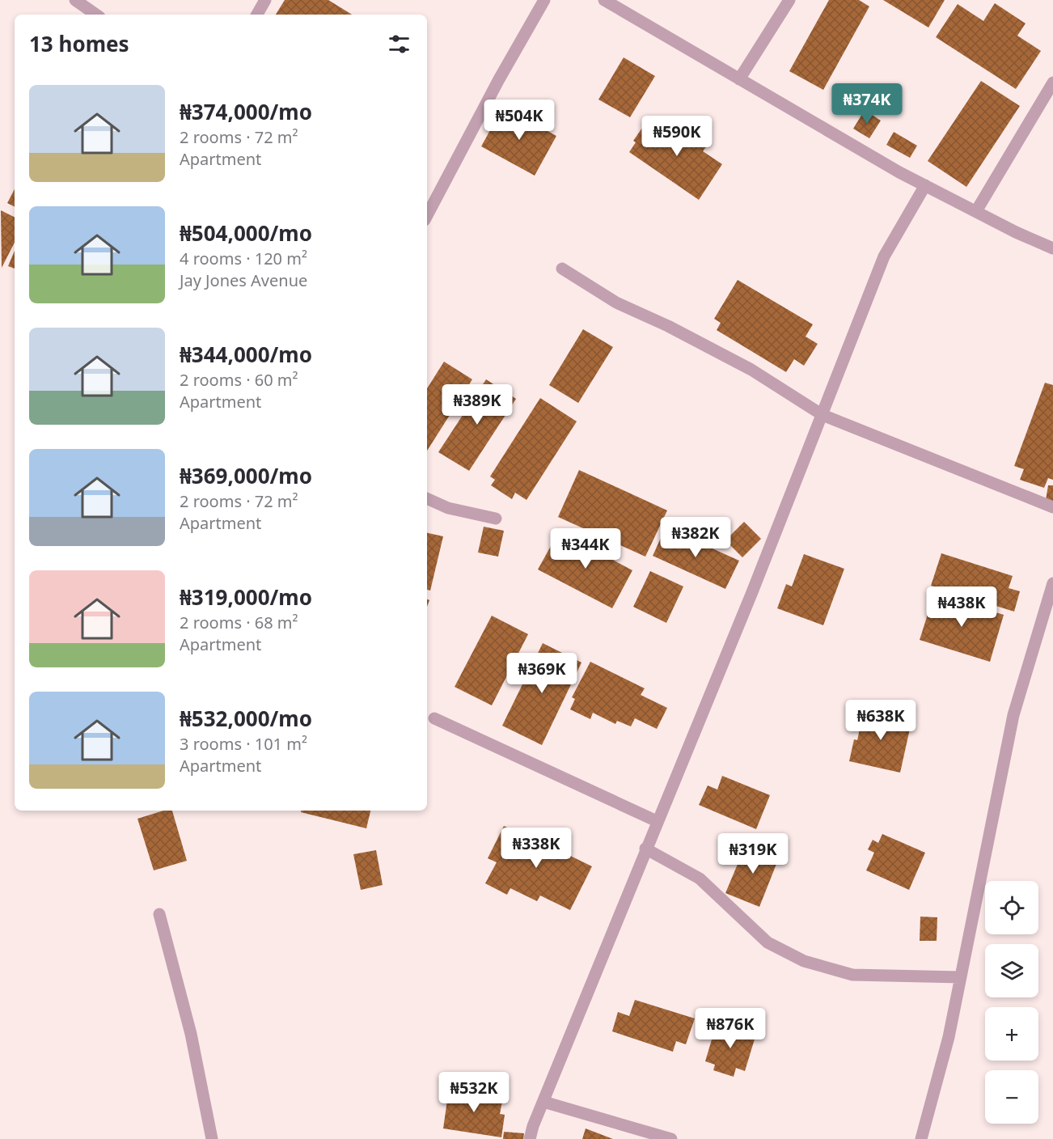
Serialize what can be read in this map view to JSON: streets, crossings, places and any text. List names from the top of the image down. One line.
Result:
{"page":{"heading":"13 homes","list":[{"name":"₦374,000/mo","note":"2 rooms · 72 m² · Apartment"},{"name":"₦504,000/mo","note":"4 rooms · 120 m² · Jay Jones Avenue"},{"name":"₦344,000/mo","note":"2 rooms · 60 m² · Apartment"},{"name":"₦369,000/mo","note":"2 rooms · 72 m² · Apartment"},{"name":"₦319,000/mo","note":"2 rooms · 68 m² · Apartment"},{"name":"₦532,000/mo","note":"3 rooms · 101 m² · Apartment"}],"price":["₦374K","₦504K","₦590K","₦389K","₦382K","₦344K","₦438K","₦369K","₦638K","₦338K","₦319K","₦876K","₦532K"],"map_buttons":["+","−"]}}
